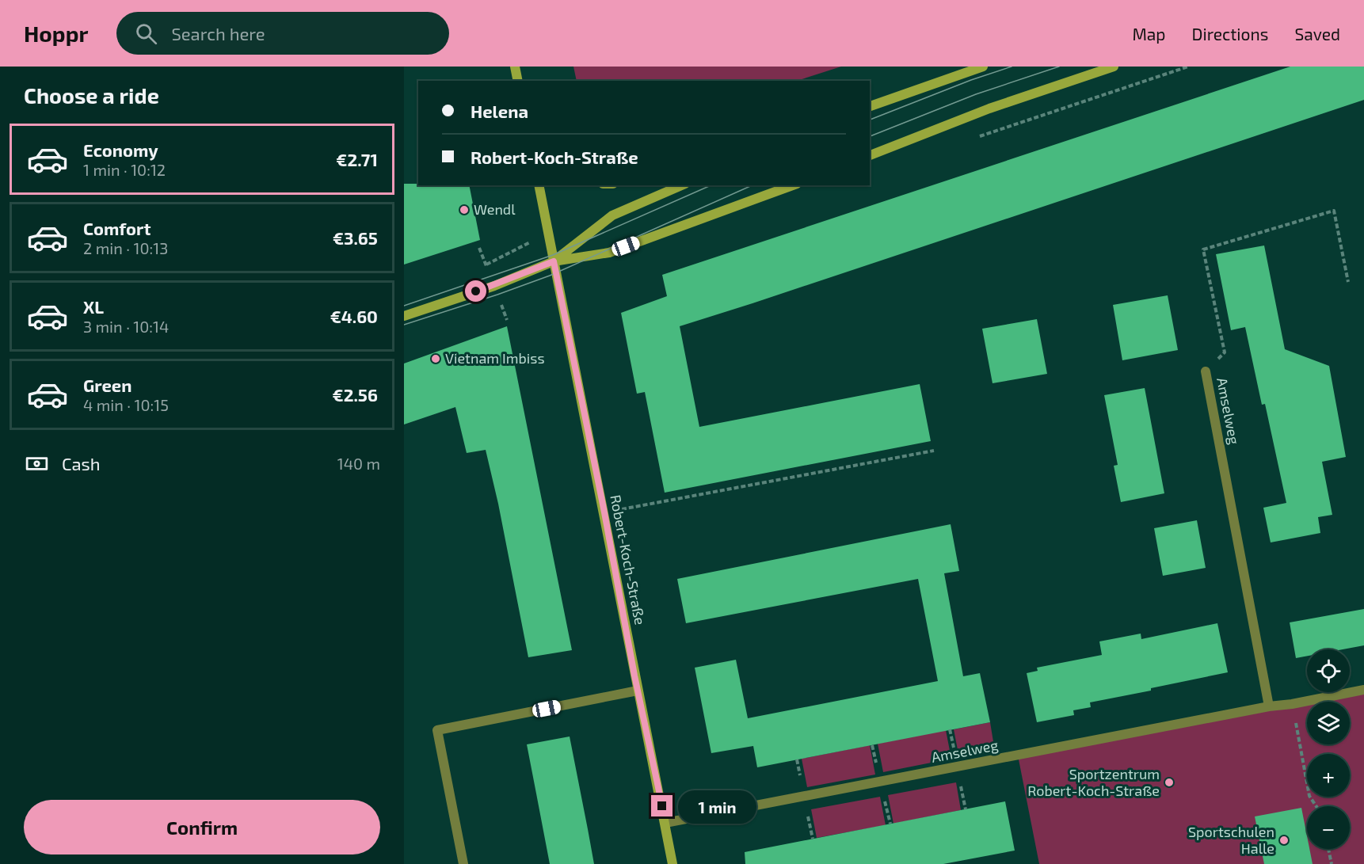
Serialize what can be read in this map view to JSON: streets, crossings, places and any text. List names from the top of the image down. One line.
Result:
{"streets":{"street":["Amselweg","Robert-Koch-Straße"]},"crossings":[["Amselweg","Robert-Koch-Straße"]],"places":["Wendl","Vietnam Imbiss","Sportzentrum Robert-Koch-Straße","Sportschulen Halle"],"page":{"header":"Hoppr","search":"Search here","nav":["Map","Directions","Saved"],"heading":"Choose a ride","banner":["Helena","Robert-Koch-Straße"],"list":[{"name":"Economy","note":"1 min · 10:12","value":"€2.71"},{"name":"Comfort","note":"2 min · 10:13","value":"€3.65"},{"name":"XL","note":"3 min · 10:14","value":"€4.60"},{"name":"Green","note":"4 min · 10:15","value":"€2.56"}],"pay":["Cash","140 m"],"map_buttons":["+","−"],"buttons":"Confirm","bubble":"1 min"}}
